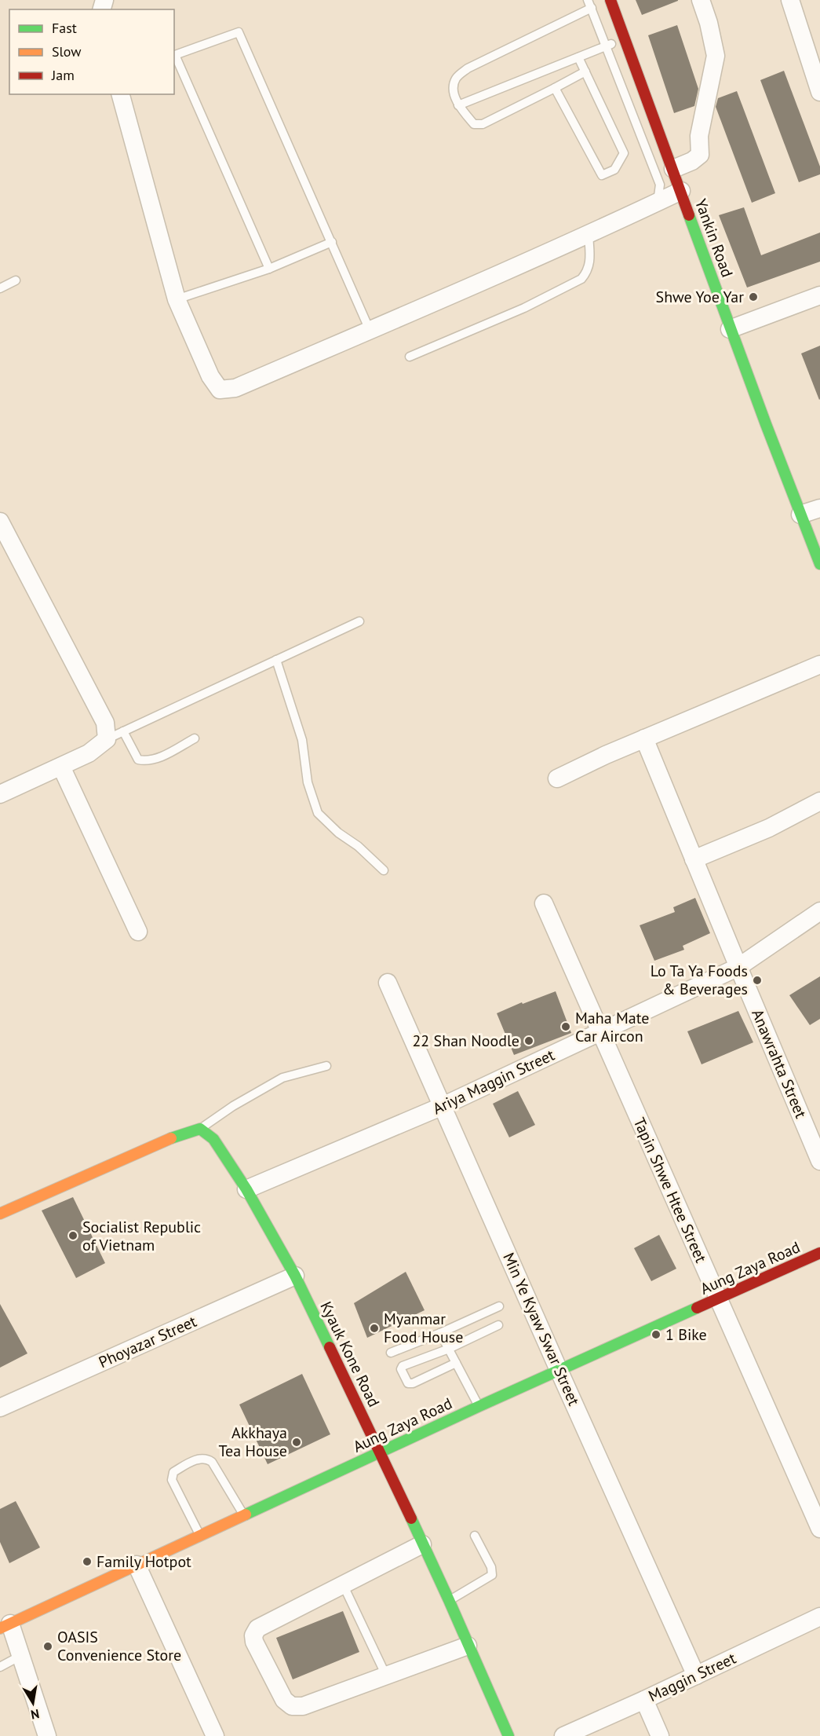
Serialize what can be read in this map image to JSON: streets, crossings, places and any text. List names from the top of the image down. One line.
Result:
{"streets":{"street":["Yankin Road","Anawrahta Street","Ariya Maggin Street","Tapin Shwe Htee Street","Aung Zaya Road","Min Ye Kyaw Swar Street","Phoyazar Street","Kyauk Kone Road","Maggin Street"]},"crossings":[["Anawrahta Street","Ariya Maggin Street"],["Ariya Maggin Street","Tapin Shwe Htee Street"],["Ariya Maggin Street","Min Ye Kyaw Swar Street"],["Ariya Maggin Street","Kyauk Kone Road"],["Tapin Shwe Htee Street","Aung Zaya Road"],["Aung Zaya Road","Min Ye Kyaw Swar Street"],["Aung Zaya Road","Kyauk Kone Road"],["Min Ye Kyaw Swar Street","Maggin Street"],["Phoyazar Street","Kyauk Kone Road"]],"places":["Shwe Yoe Yar","Lo Ta Ya Foods & Beverages","Maha Mate Car Aircon","22 Shan Noodle","Socialist Republic of Vietnam","Myanmar Food House","1 Bike","Akkhaya Tea House","Family Hotpot","OASIS Convenience Store"],"legend":["Fast","Slow","Jam"],"north":"bottom"}
